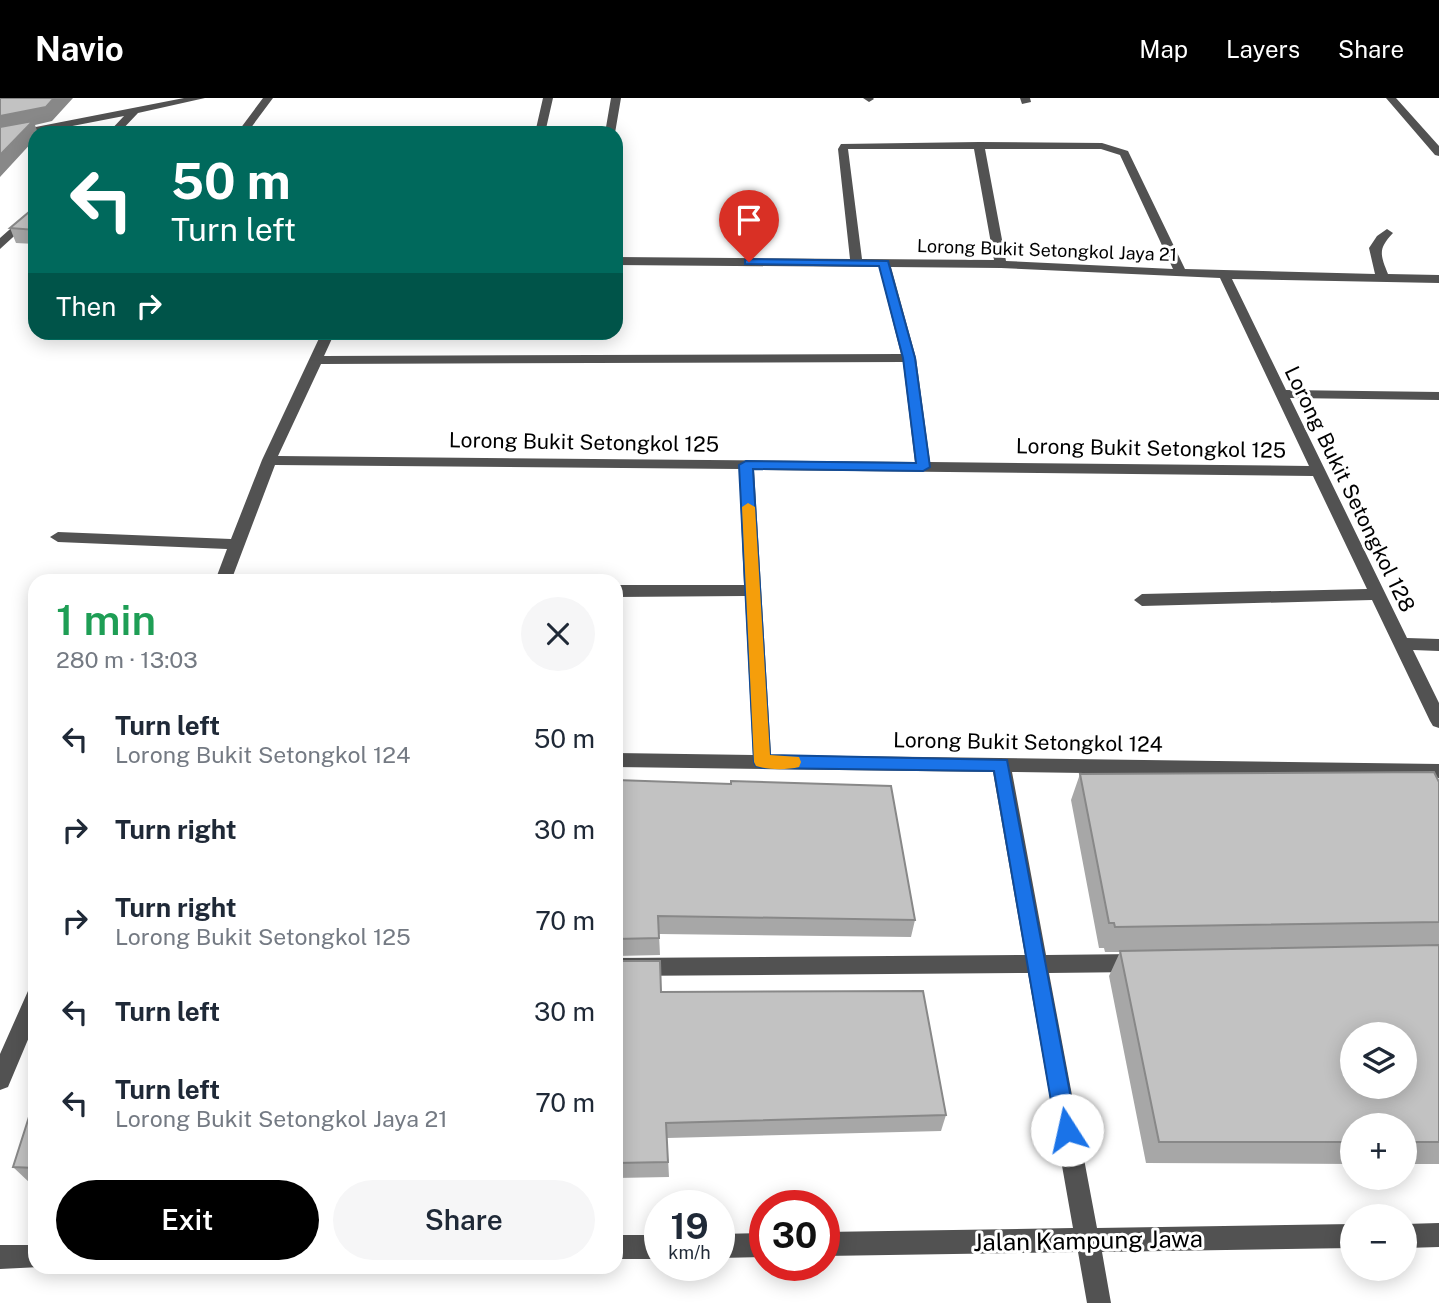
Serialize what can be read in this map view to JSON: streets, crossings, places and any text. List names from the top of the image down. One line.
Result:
{"streets":{"street":["Lorong Bukit Setongkol Jaya 21","Lorong Bukit Setongkol 125","Lorong Bukit Setongkol 128","Lorong Bukit Setongkol 124","Jalan Kampung Jawa"]},"crossings":[["Lorong Bukit Setongkol Jaya 21","Lorong Bukit Setongkol 128"],["Lorong Bukit Setongkol 125","Lorong Bukit Setongkol 128"]],"page":{"header":"Navio","nav":["Map","Layers","Share"],"turn":["50 m","Turn left"],"then":"Then","heading":["1 min","280 m · 13:03"],"list":[{"name":"Turn left","note":"Lorong Bukit Setongkol 124","value":"50 m"},{"name":"Turn right","value":"30 m"},{"name":"Turn right","note":"Lorong Bukit Setongkol 125","value":"70 m"},{"name":"Turn left","value":"30 m"},{"name":"Turn left","note":"Lorong Bukit Setongkol Jaya 21","value":"70 m"}],"map_buttons":["+","−"],"buttons":["Exit","Share"],"speed":"19 km/h","limit":"30"}}
